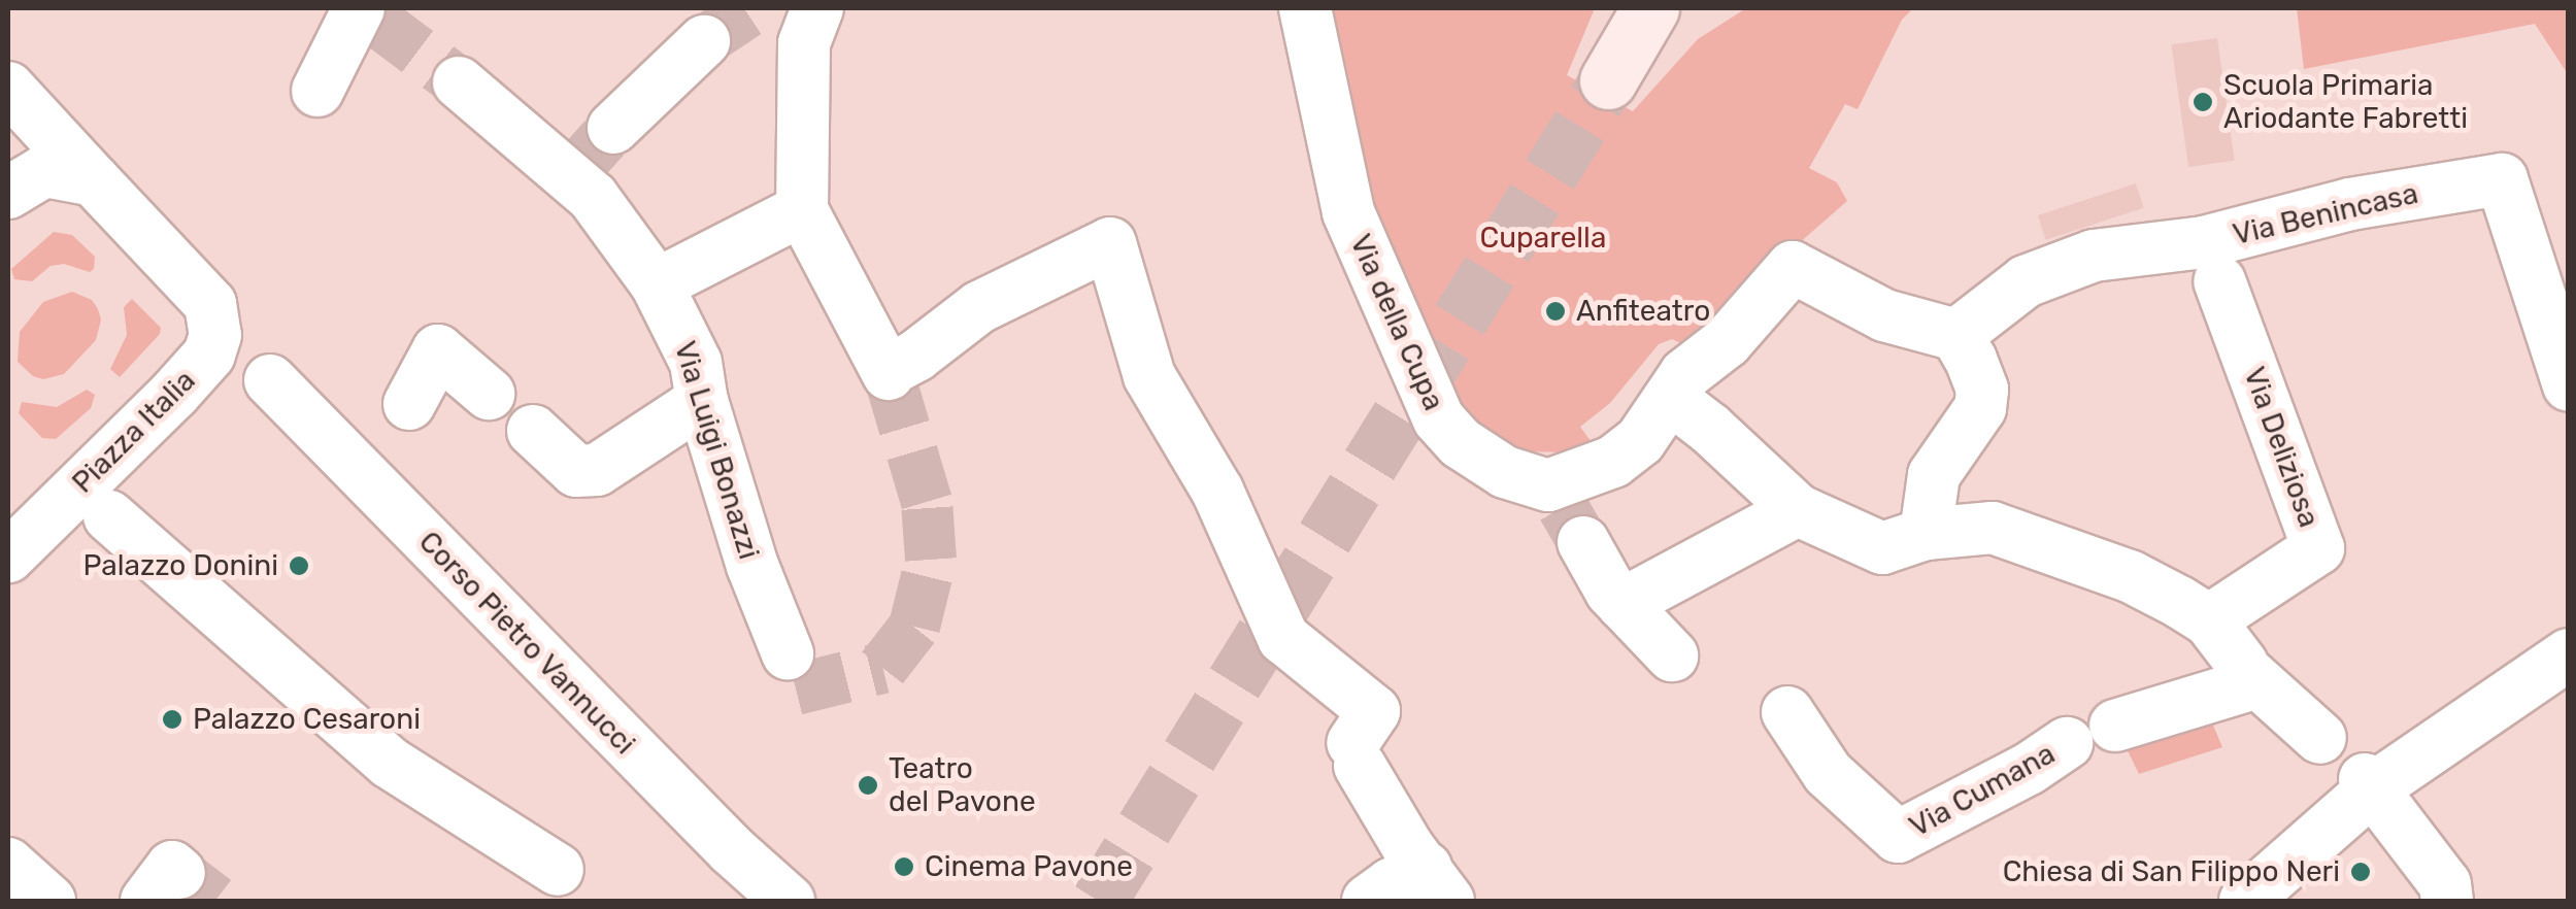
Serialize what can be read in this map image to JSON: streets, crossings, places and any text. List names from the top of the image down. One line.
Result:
{"streets":{"street":["Via Benincasa","Via della Cupa","Piazza Italia","Via Deliziosa","Via Luigi Bonazzi","Corso Pietro Vannucci","Via Cumana"]},"crossings":[["Via Benincasa","Via Deliziosa"]],"parks":["Cuparella"],"places":["Scuola Primaria Ariodante Fabretti","Anfiteatro","Palazzo Donini","Palazzo Cesaroni","Teatro del Pavone","Cinema Pavone","Chiesa di San Filippo Neri"]}
